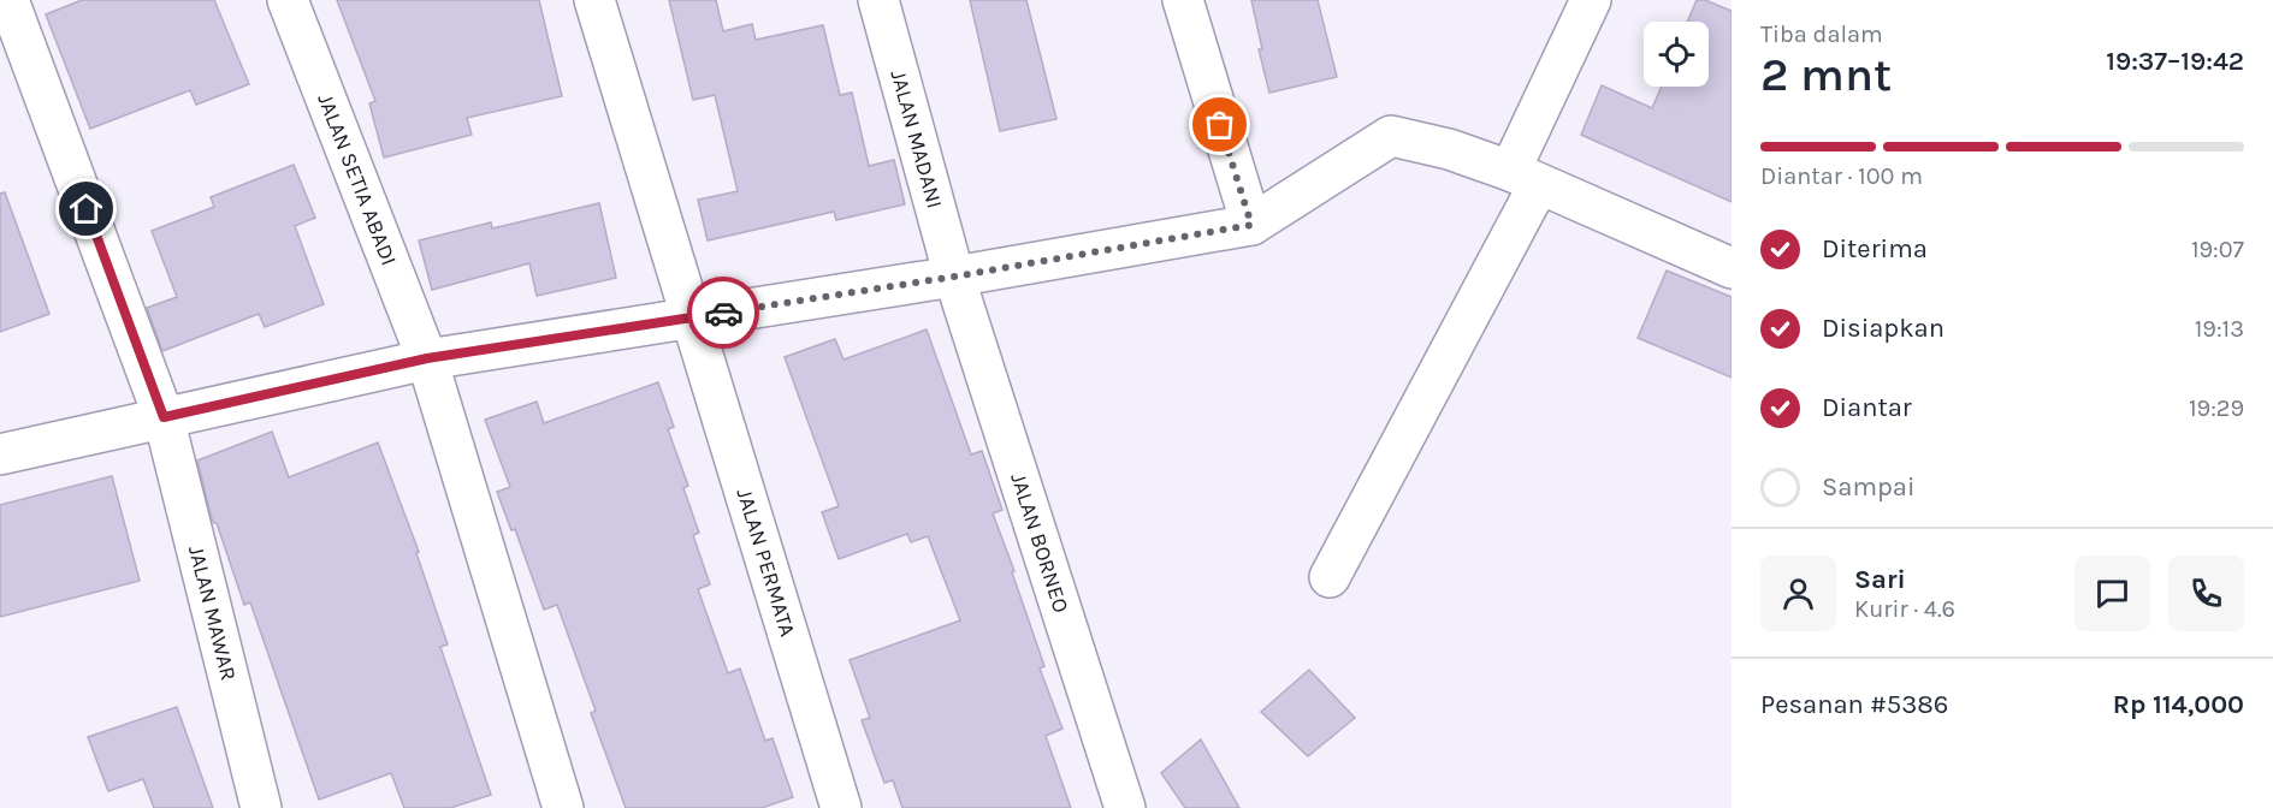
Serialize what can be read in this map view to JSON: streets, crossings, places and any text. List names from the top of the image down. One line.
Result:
{"streets":{"street":["JALAN MADANI","JALAN SETIA ABADI","JALAN BORNEO","JALAN PERMATA","JALAN MAWAR"]},"crossings":[["JALAN MADANI","JALAN BORNEO"]],"page":{"heading":["2 mnt","Tiba dalam","19:37–19:42"],"panel":["Sari","Kurir · 4.6","Pesanan #5386","Rp 114,000"],"bar":"Diantar · 100 m","list":[["Diterima","19:07"],["Disiapkan","19:13"],["Diantar","19:29"],"Sampai"]}}
